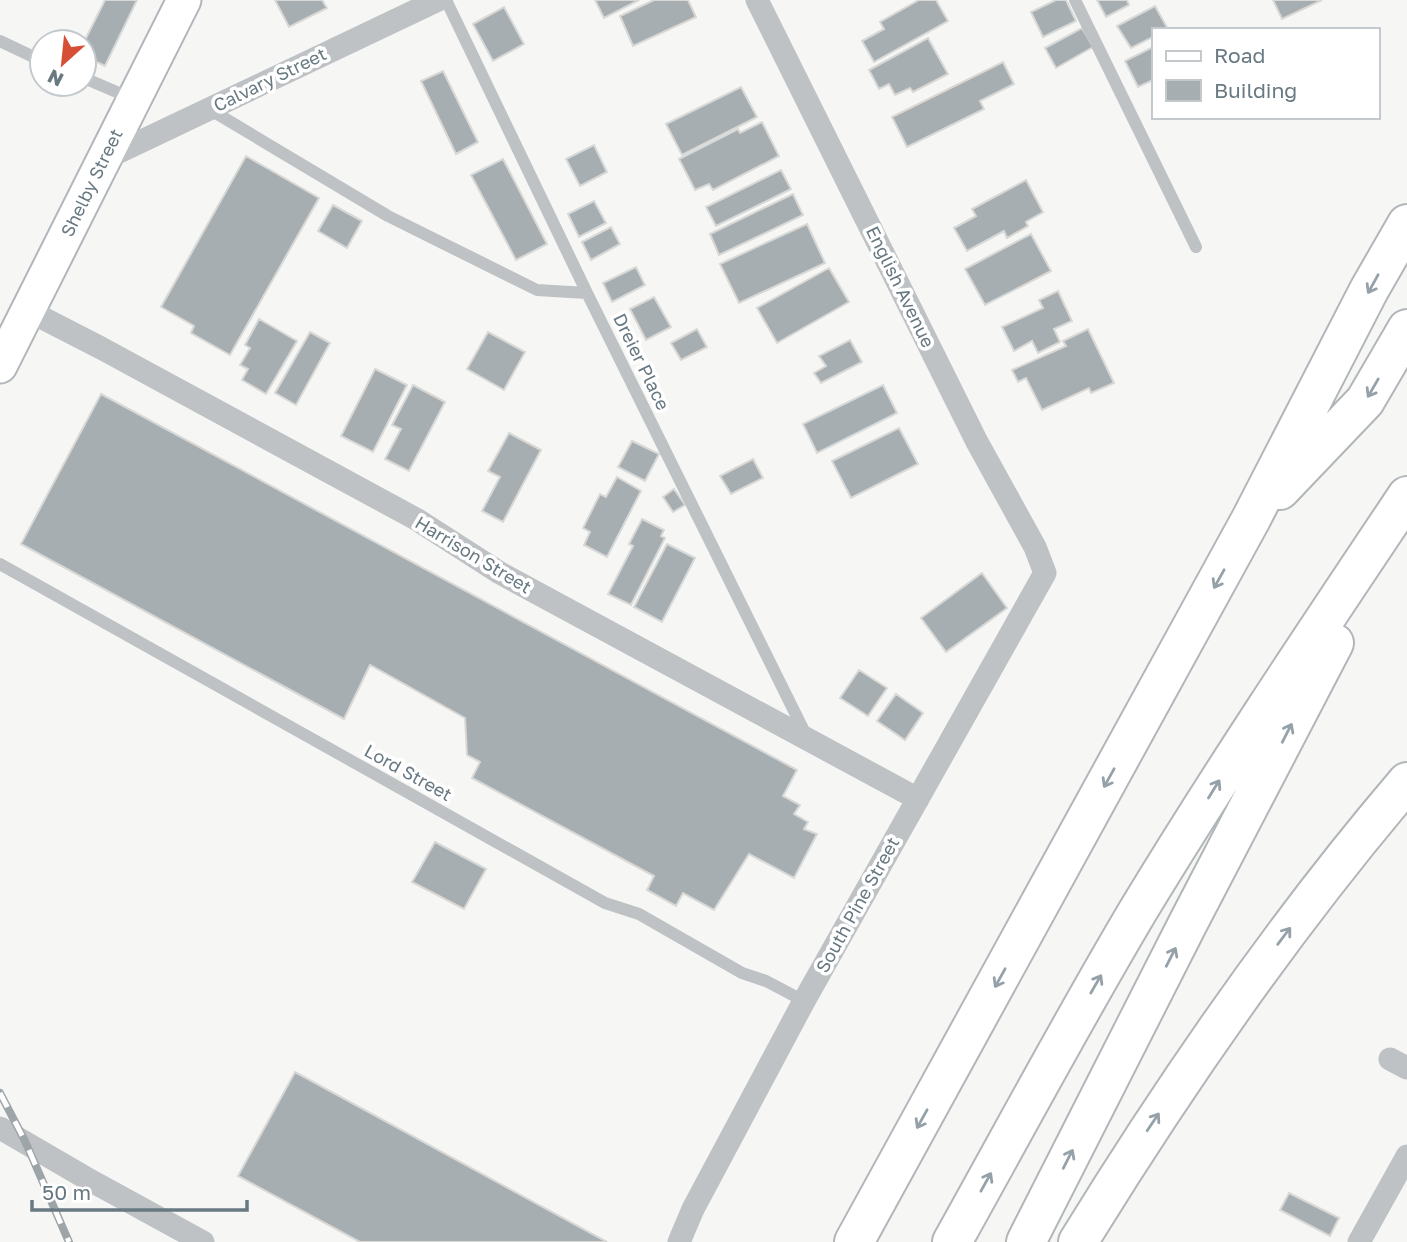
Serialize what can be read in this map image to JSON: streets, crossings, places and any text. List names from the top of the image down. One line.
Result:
{"streets":{"main road":["Shelby Street"],"street":["Calvary Street","English Avenue","Harrison Street","South Pine Street"],"lane":["Dreier Place","Lord Street"]},"crossings":[["Calvary Street","Shelby Street"],["Shelby Street","Harrison Street"],["English Avenue","South Pine Street"],["Dreier Place","Harrison Street"],["Harrison Street","South Pine Street"],["Lord Street","South Pine Street"]],"legend":["Road","Building"],"scale_bar":"50 m","north":"bottom left"}
